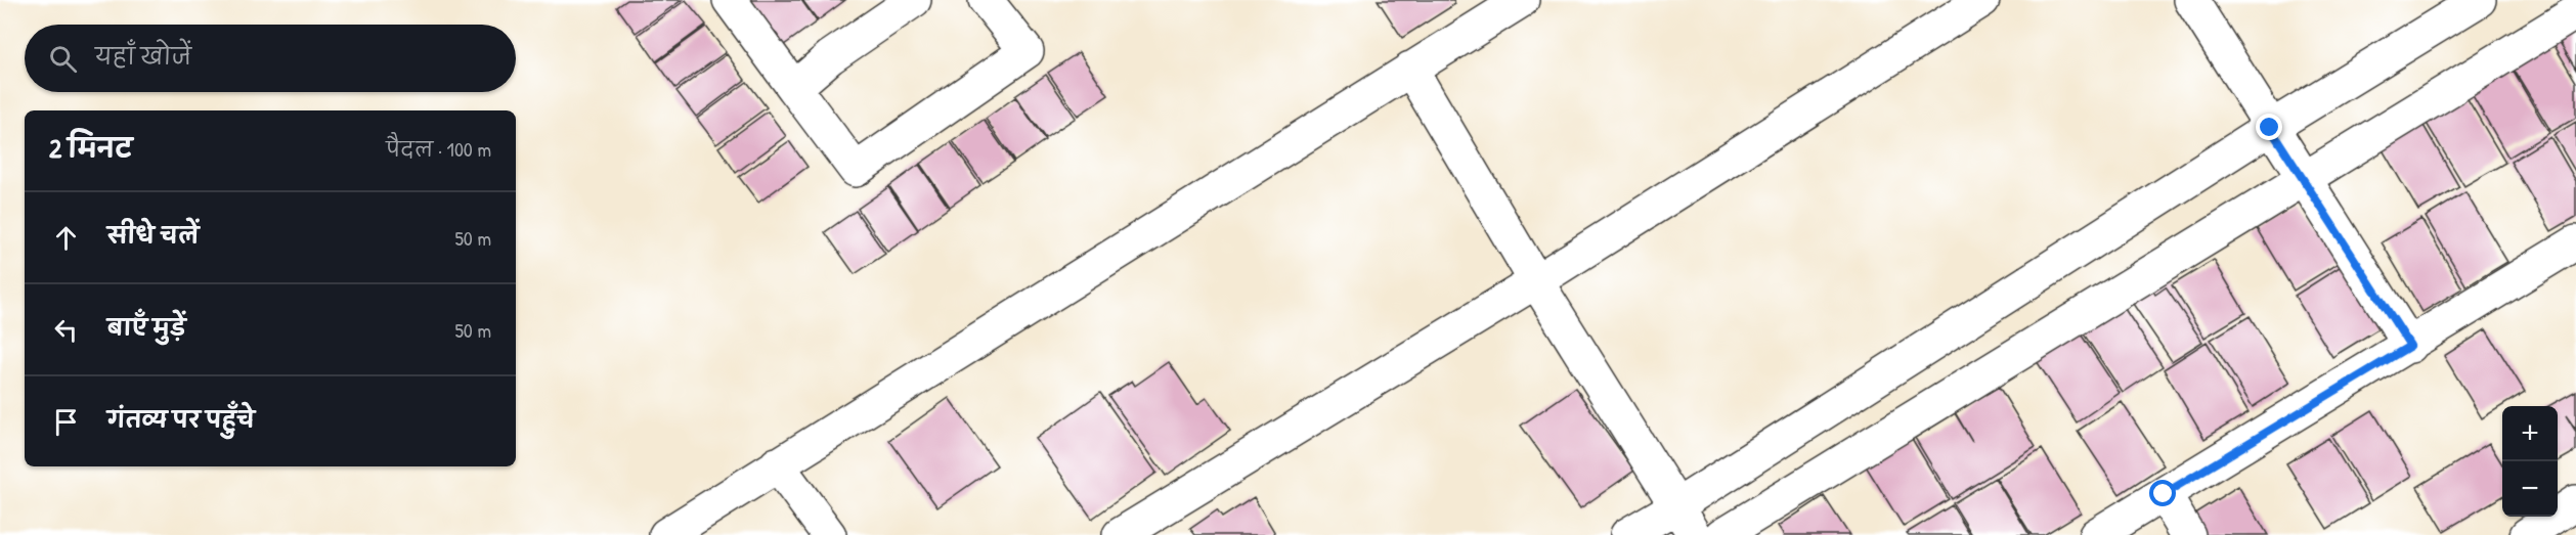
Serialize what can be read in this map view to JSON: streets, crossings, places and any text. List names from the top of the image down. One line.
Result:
{"page":{"search":"यहाँ खोजें","heading":["2 मिनट","पैदल · 100 m"],"list":[["सीधे चलें","50 m"],["बाएँ मुड़ें","50 m"],"गंतव्य पर पहुँचे"],"map_buttons":["+","−"]}}
